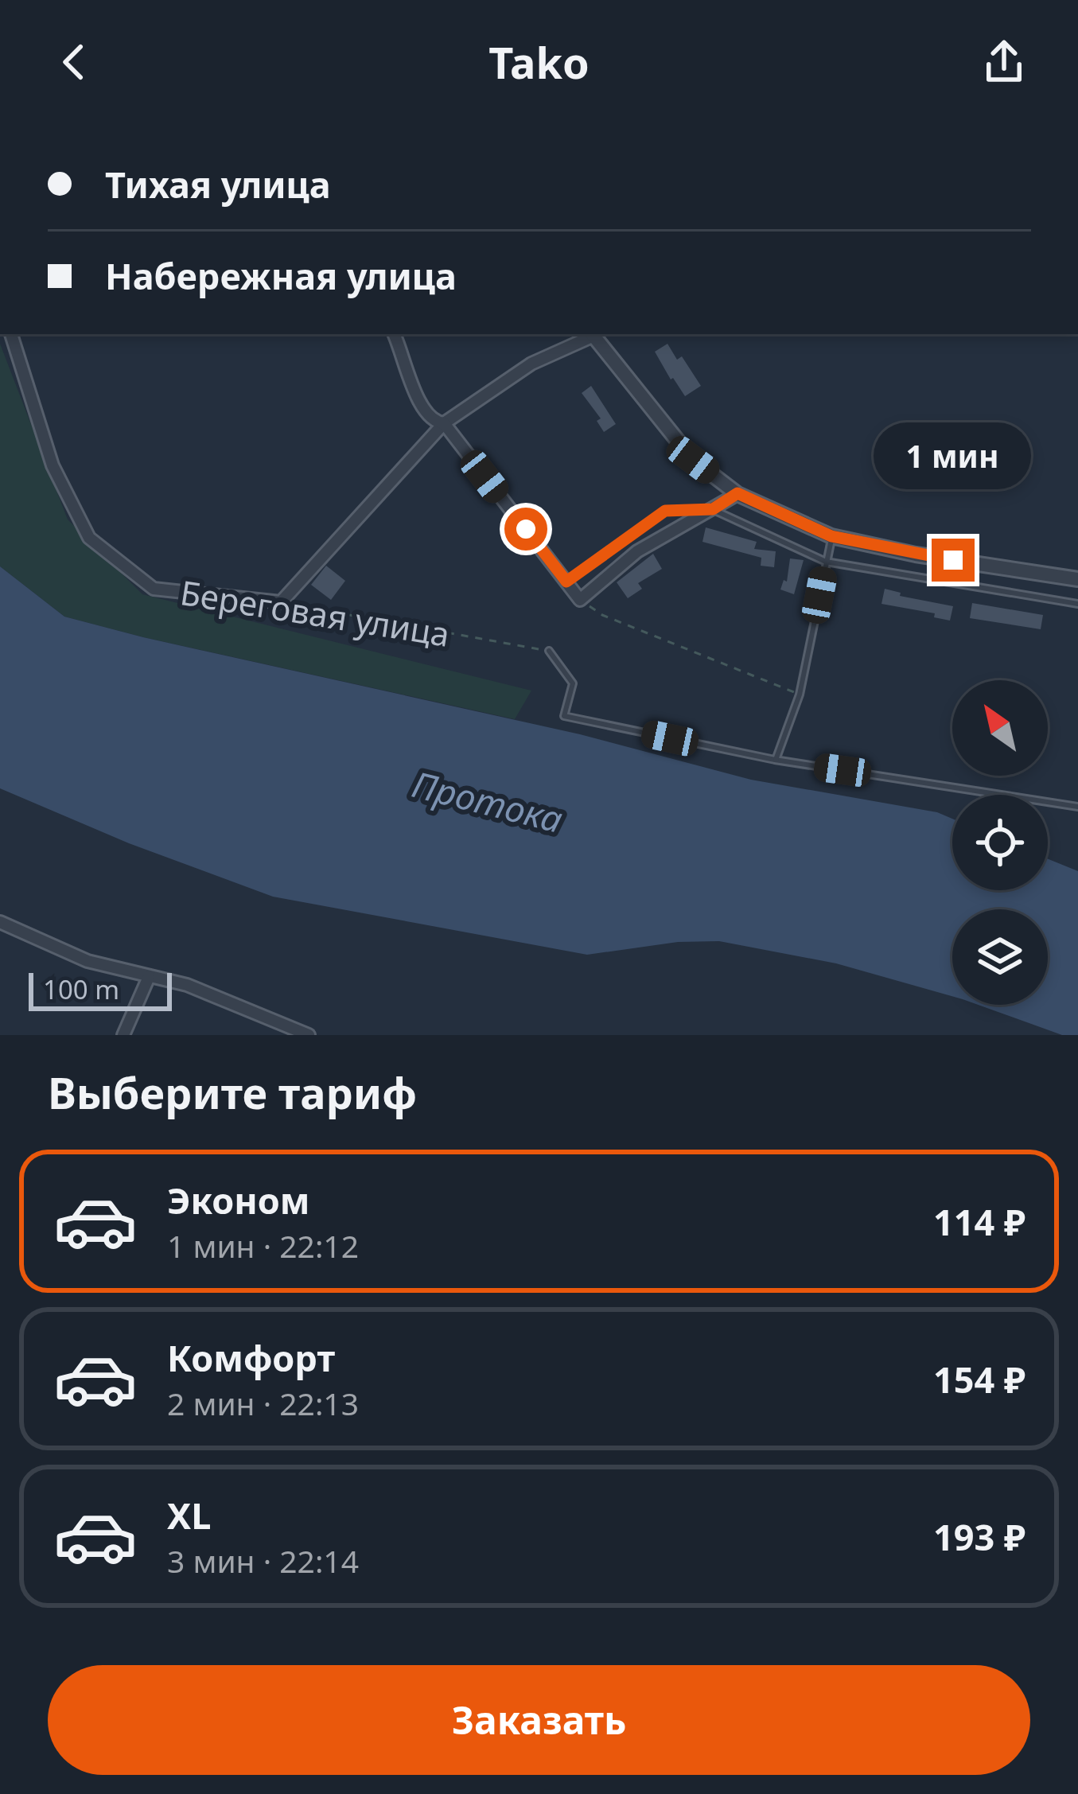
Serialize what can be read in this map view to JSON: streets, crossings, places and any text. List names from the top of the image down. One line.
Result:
{"streets":{"street":["Береговая улица"]},"water":["Протока"],"scale_bar":"100 m","north":"top left","page":{"header":"Tako","banner":["Тихая улица","Набережная улица"],"bubble":"1 мин","scale":"100 m","heading":"Выберите тариф","list":[{"name":"Эконом","note":"1 мин · 22:12","value":"114 ₽"},{"name":"Комфорт","note":"2 мин · 22:13","value":"154 ₽"},{"name":"XL","note":"3 мин · 22:14","value":"193 ₽"}],"buttons":"Заказать"}}
